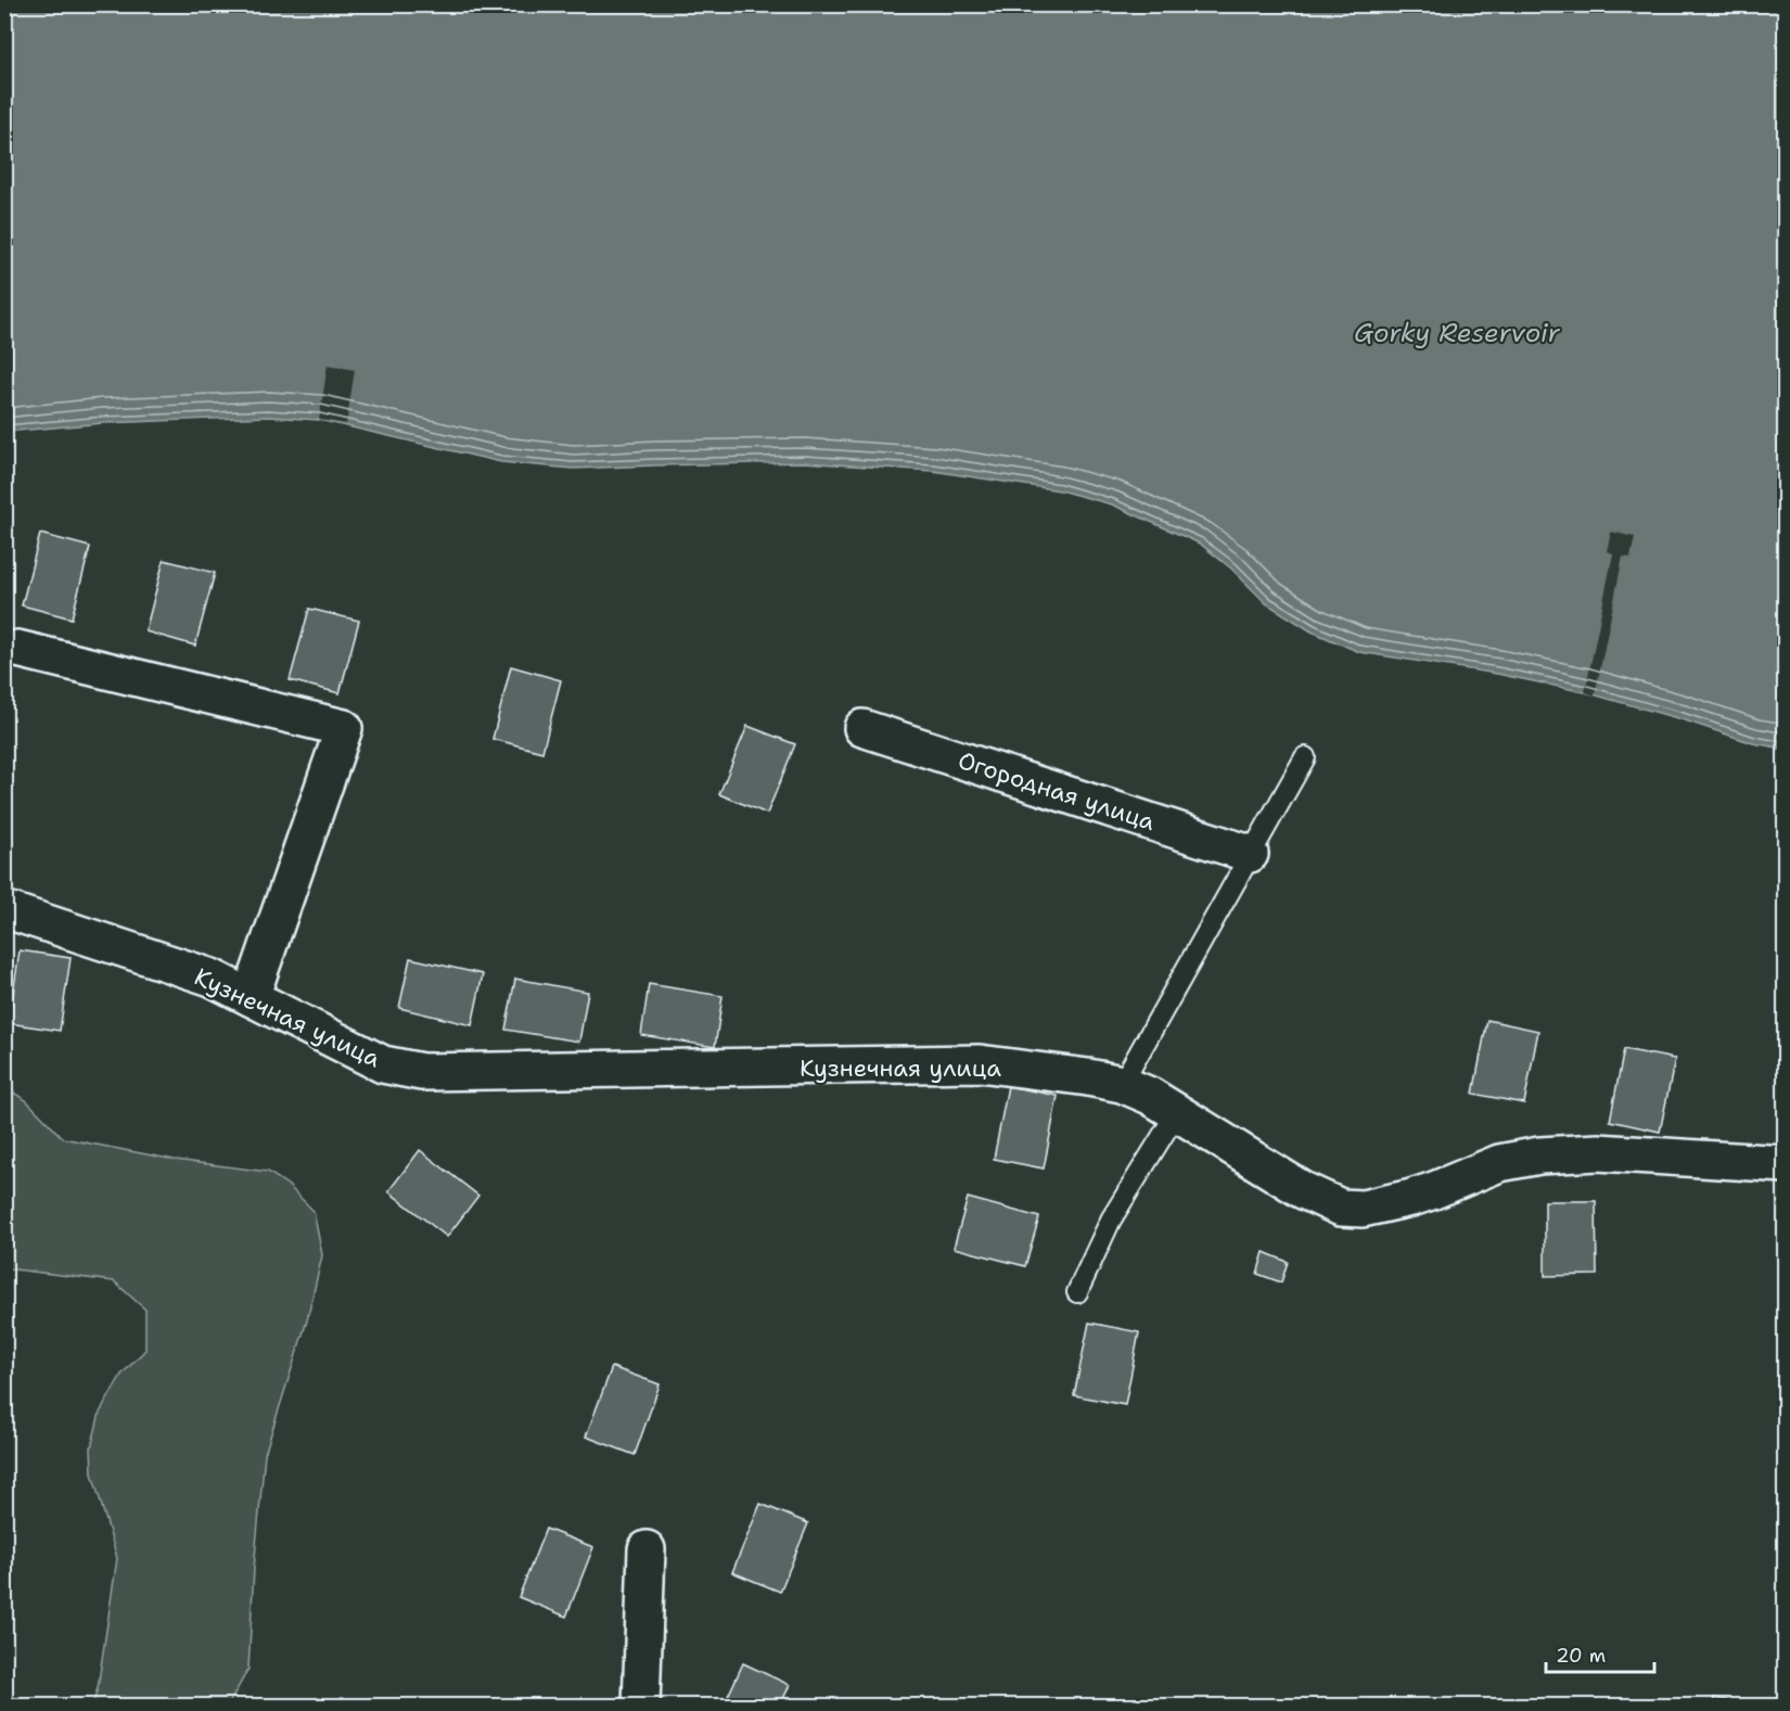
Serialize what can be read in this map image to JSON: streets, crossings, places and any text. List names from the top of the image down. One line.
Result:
{"streets":{"street":["Огородная улица","Кузнечная улица"]},"water":["Gorky Reservoir"],"scale_bar":"20 m"}
